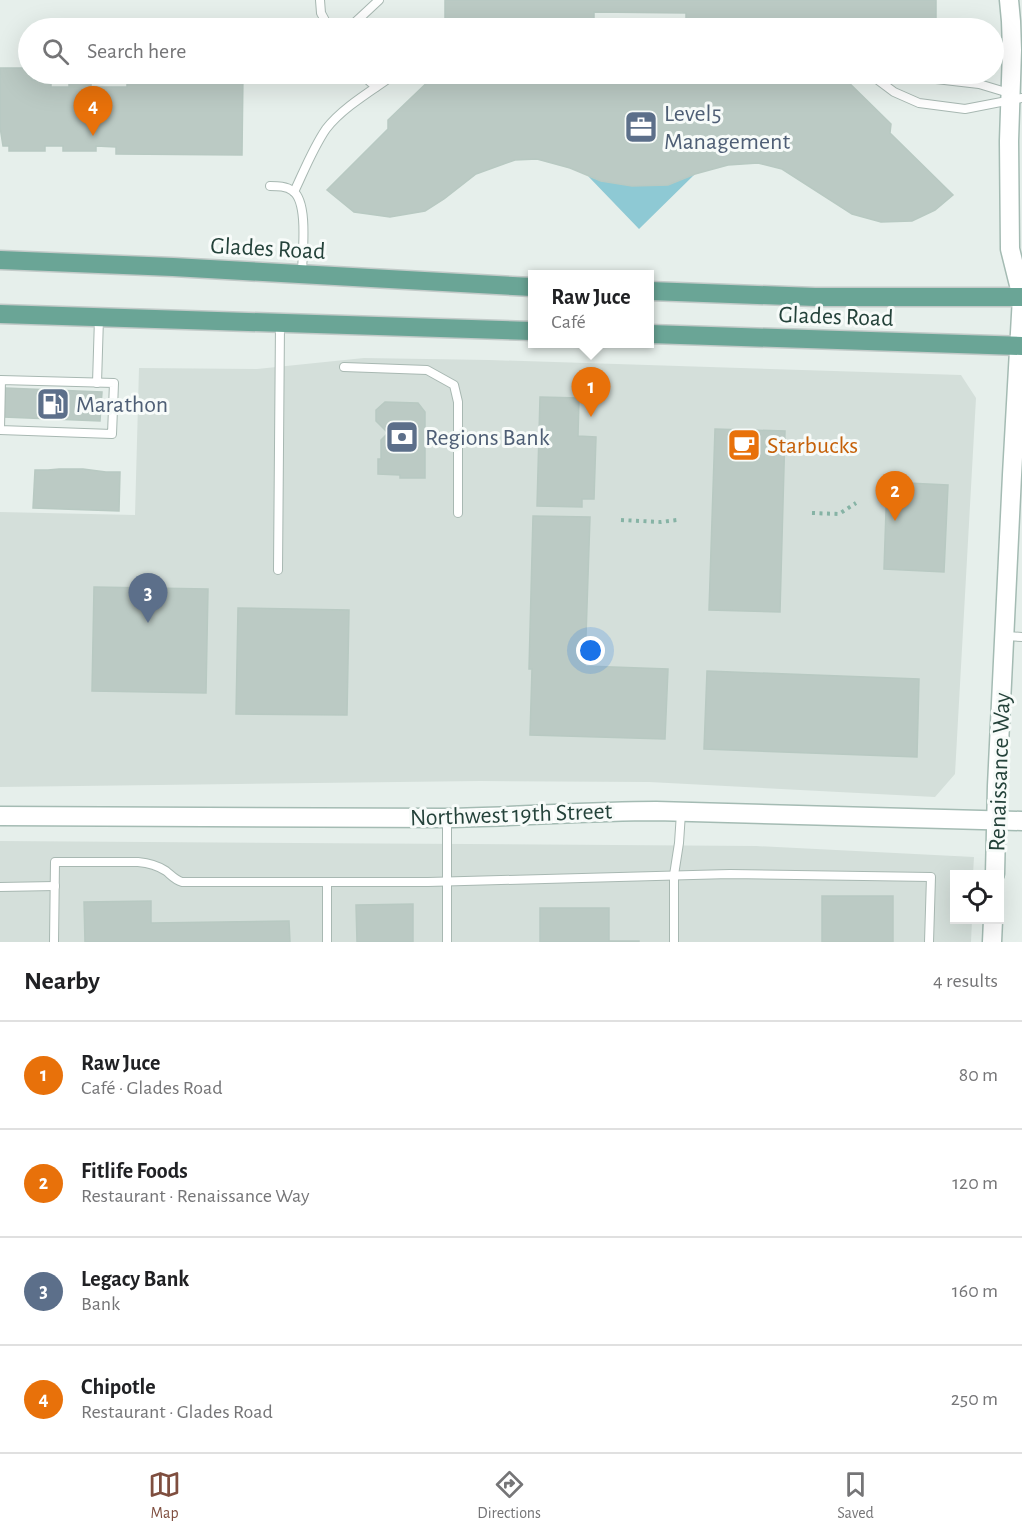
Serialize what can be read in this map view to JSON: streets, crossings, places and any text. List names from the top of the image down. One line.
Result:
{"streets":{"main road":["Glades Road"],"street":["Renaissance Way","Northwest 19th Street"]},"crossings":[["Glades Road","Renaissance Way"],["Renaissance Way","Northwest 19th Street"]],"places":{"office":["Level5 Management"],"fuel station":["Marathon"],"bank":["Regions Bank"],"cafe":["Starbucks"]},"page":{"search":"Search here","pins":["4","1","2","3"],"popup":["Raw Juce","Café"],"heading":["Nearby","4 results"],"list":[{"mark":"1","name":"Raw Juce","note":"Café · Glades Road","value":"80 m"},{"mark":"2","name":"Fitlife Foods","note":"Restaurant · Renaissance Way","value":"120 m"},{"mark":"3","name":"Legacy Bank","note":"Bank","value":"160 m"},{"mark":"4","name":"Chipotle","note":"Restaurant · Glades Road","value":"250 m"}],"nav":["Map","Directions","Saved"]}}
